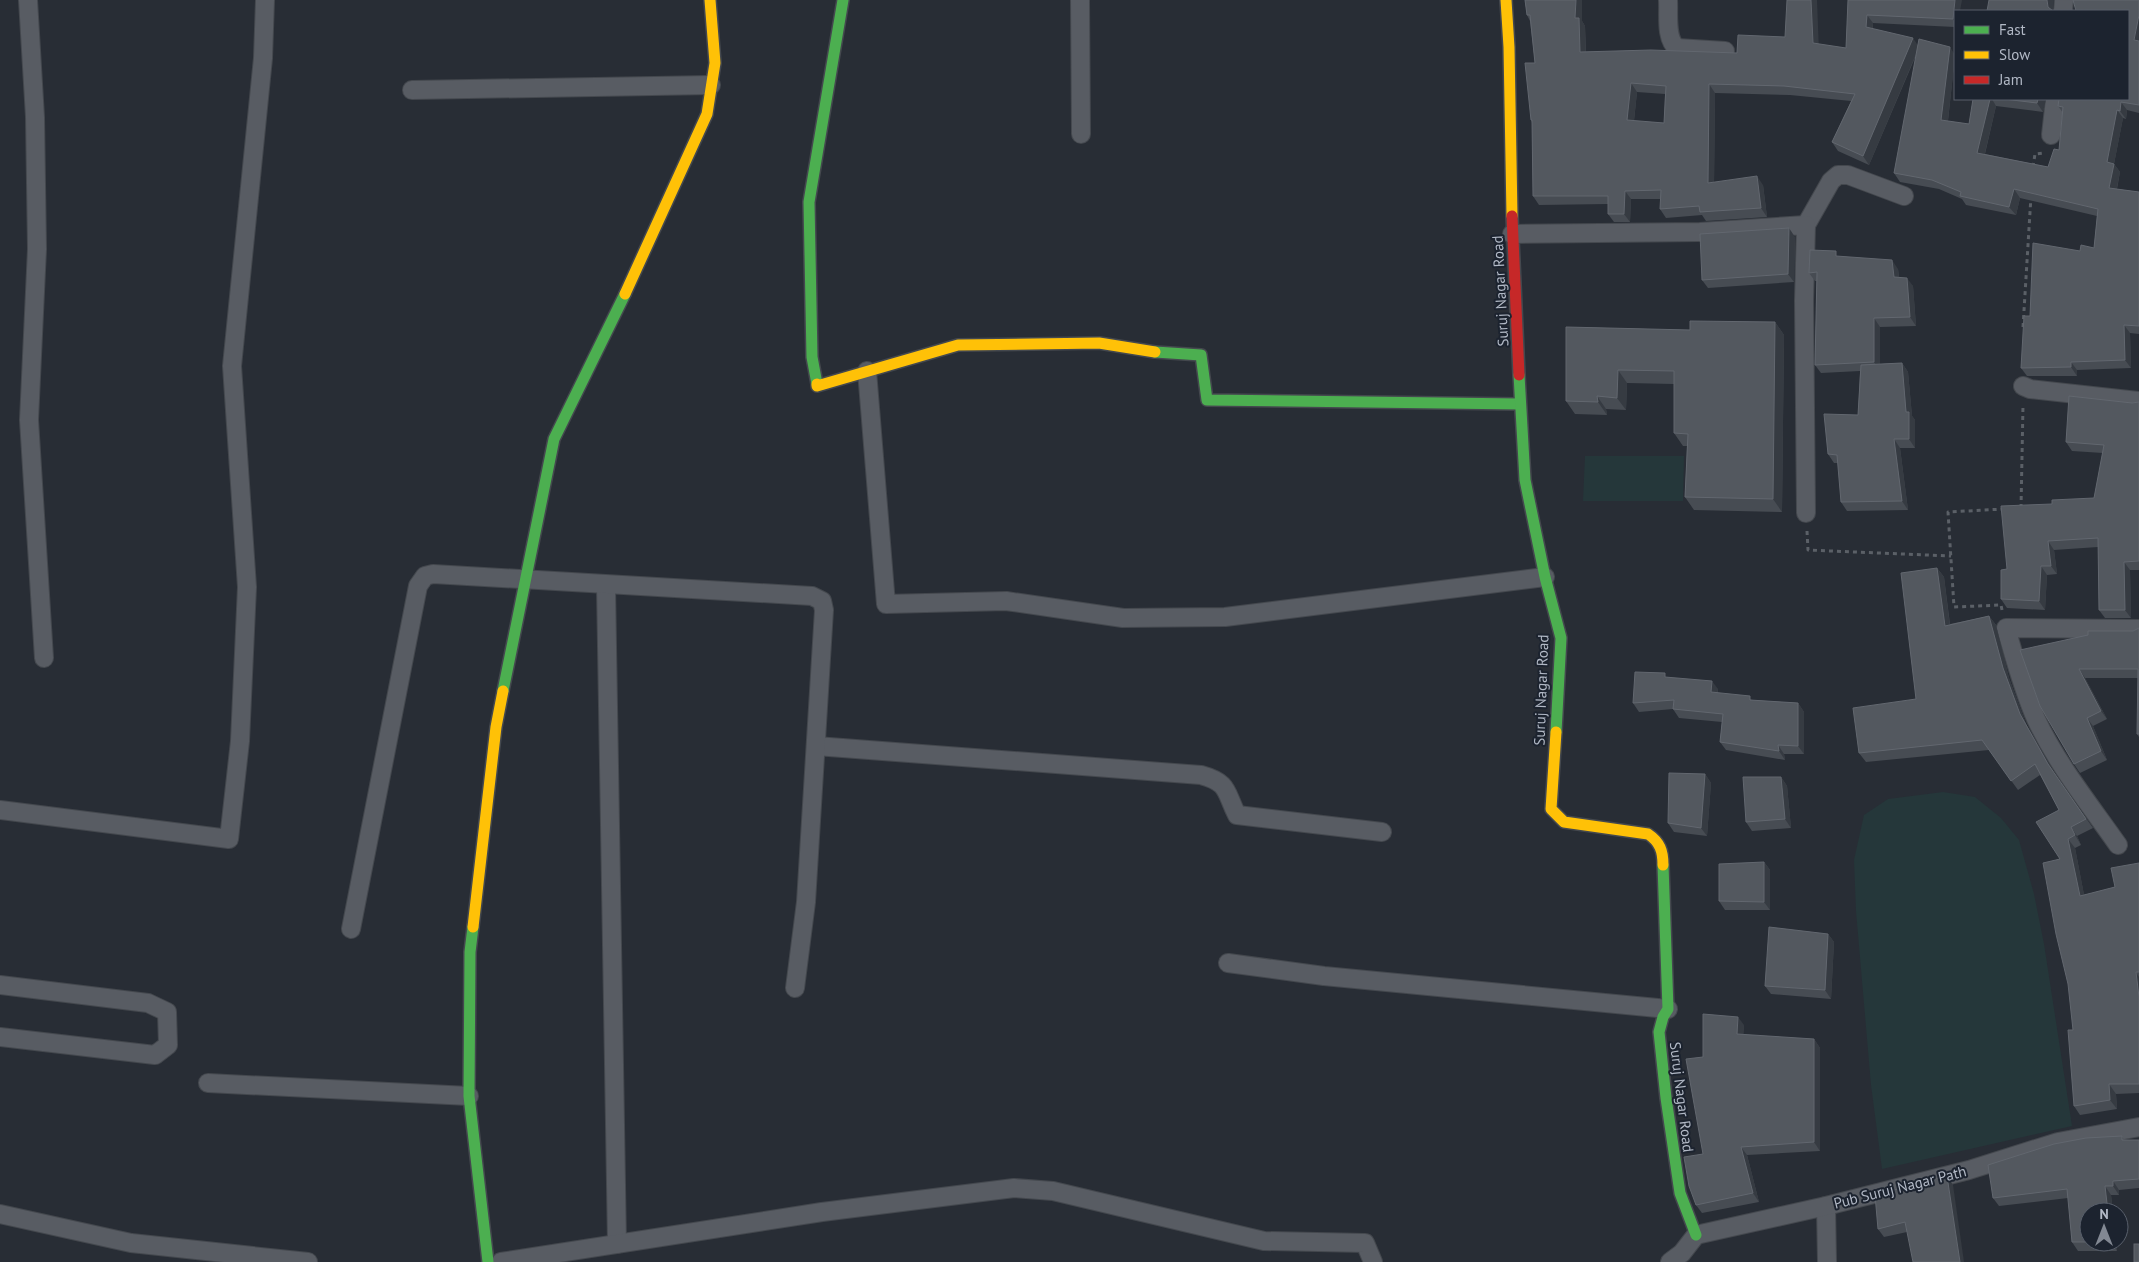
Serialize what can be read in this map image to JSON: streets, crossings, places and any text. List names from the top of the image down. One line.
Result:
{"streets":{"street":["Suruj Nagar Road","Pub Suruj Nagar Path"]},"crossings":[["Suruj Nagar Road","Pub Suruj Nagar Path"]],"legend":["Fast","Slow","Jam"],"north":"top"}
